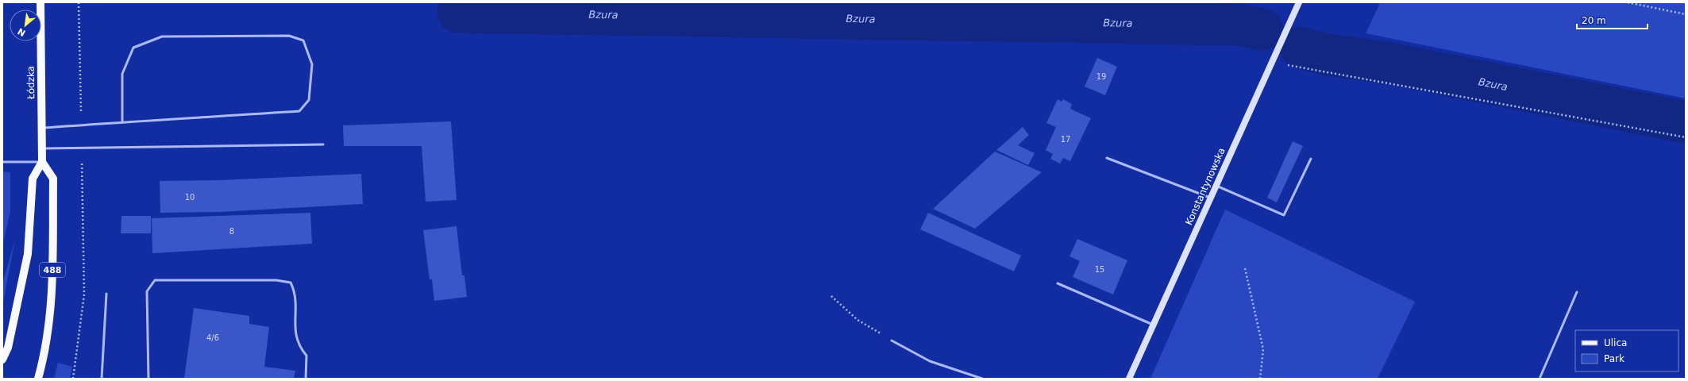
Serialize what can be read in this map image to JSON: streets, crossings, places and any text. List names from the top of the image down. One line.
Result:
{"streets":{"main road":["Łódzka","Konstantynowska","488"]},"crossings":[["Łódzka","488"]],"water":["Bzura"],"house_numbers":["19","17","10","8","15","4/6"],"legend":["Ulica","Park"],"scale_bar":"20 m","north":"bottom left"}
